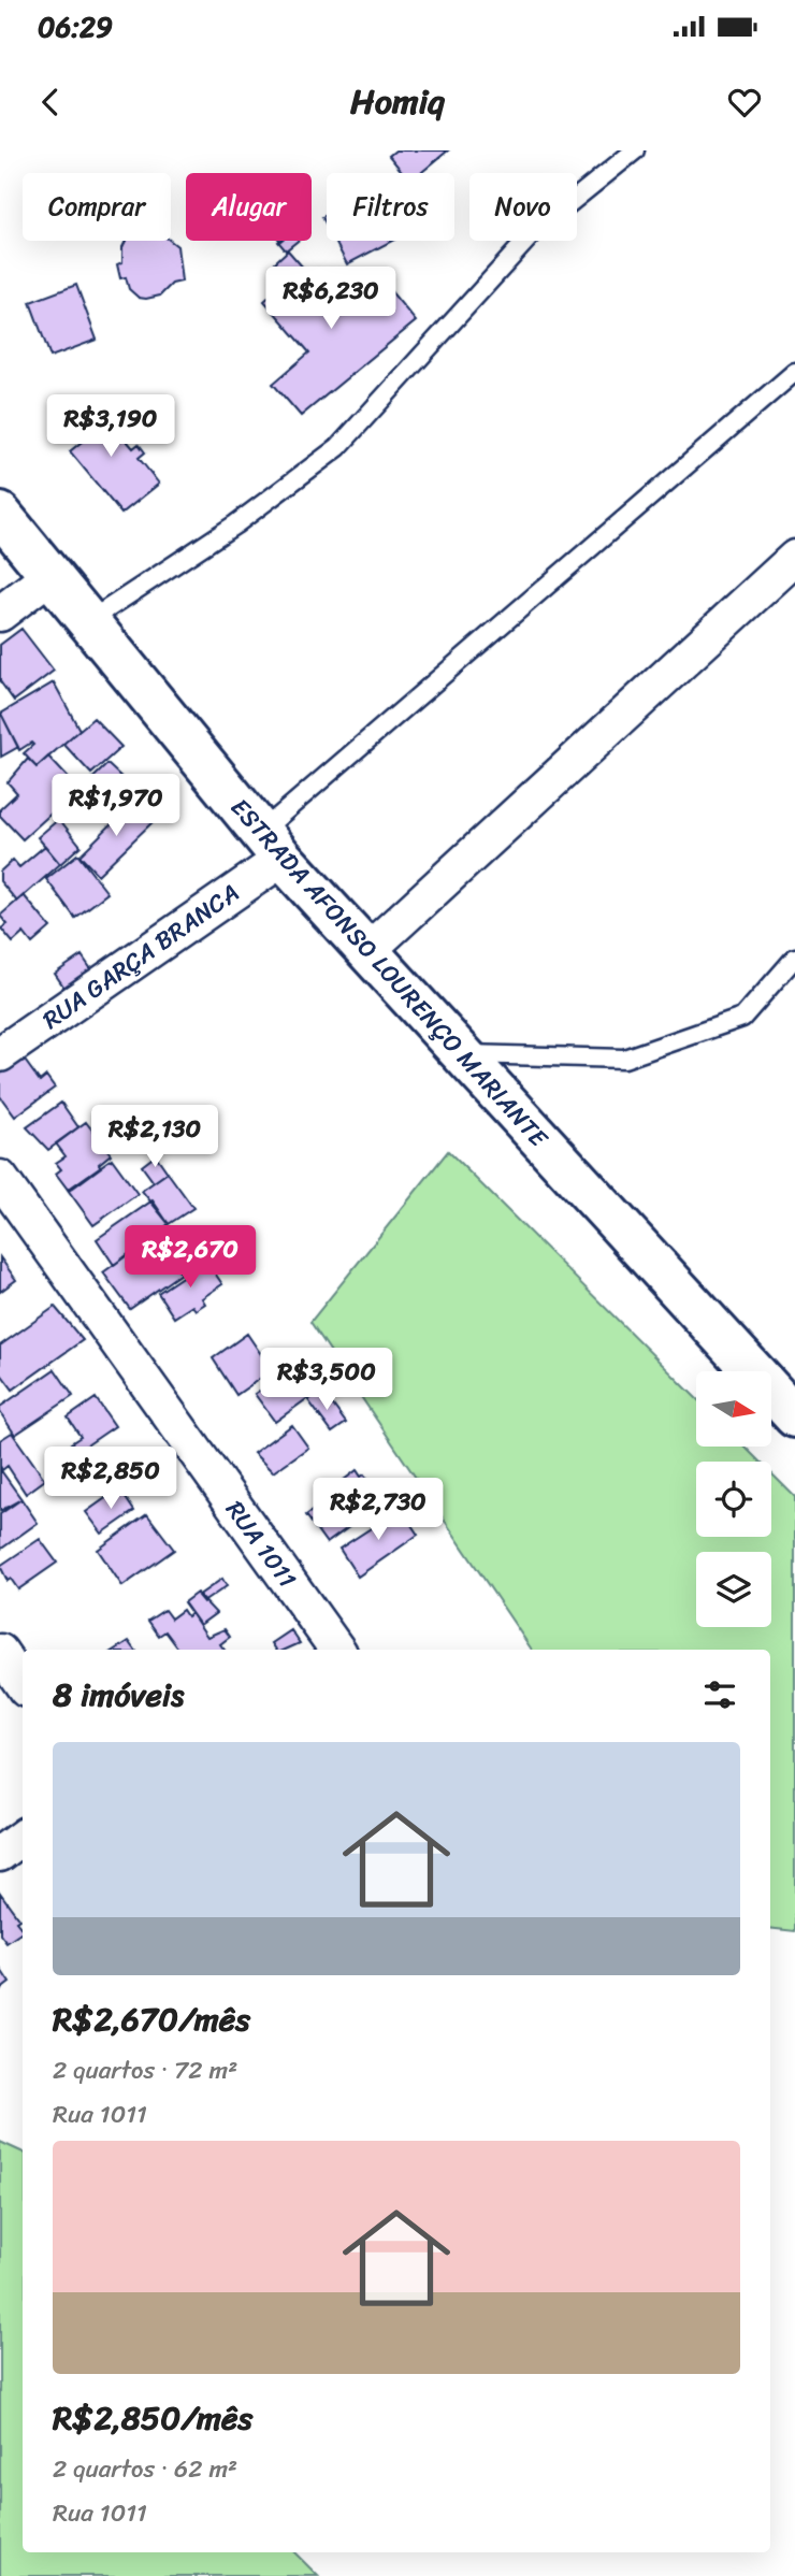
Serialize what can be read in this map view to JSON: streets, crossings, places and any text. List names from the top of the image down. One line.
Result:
{"streets":{"main road":["ESTRADA AFONSO LOURENÇO MARIANTE"],"street":["RUA GARÇA BRANCA","RUA 1011"]},"crossings":[["RUA GARÇA BRANCA","ESTRADA AFONSO LOURENÇO MARIANTE"]],"north":"right","page":{"status":"06:29","header":"Homiq","chip":["Comprar","Alugar","Filtros","Novo"],"price":["R$6,230","R$3,190","R$1,970","R$2,130","R$2,670","R$3,500","R$2,850","R$2,730"],"heading":"8 imóveis","list":[{"name":"R$2,670/mês","note":"2 quartos · 72 m² · Rua 1011"},{"name":"R$2,850/mês","note":"2 quartos · 62 m² · Rua 1011"}]}}
